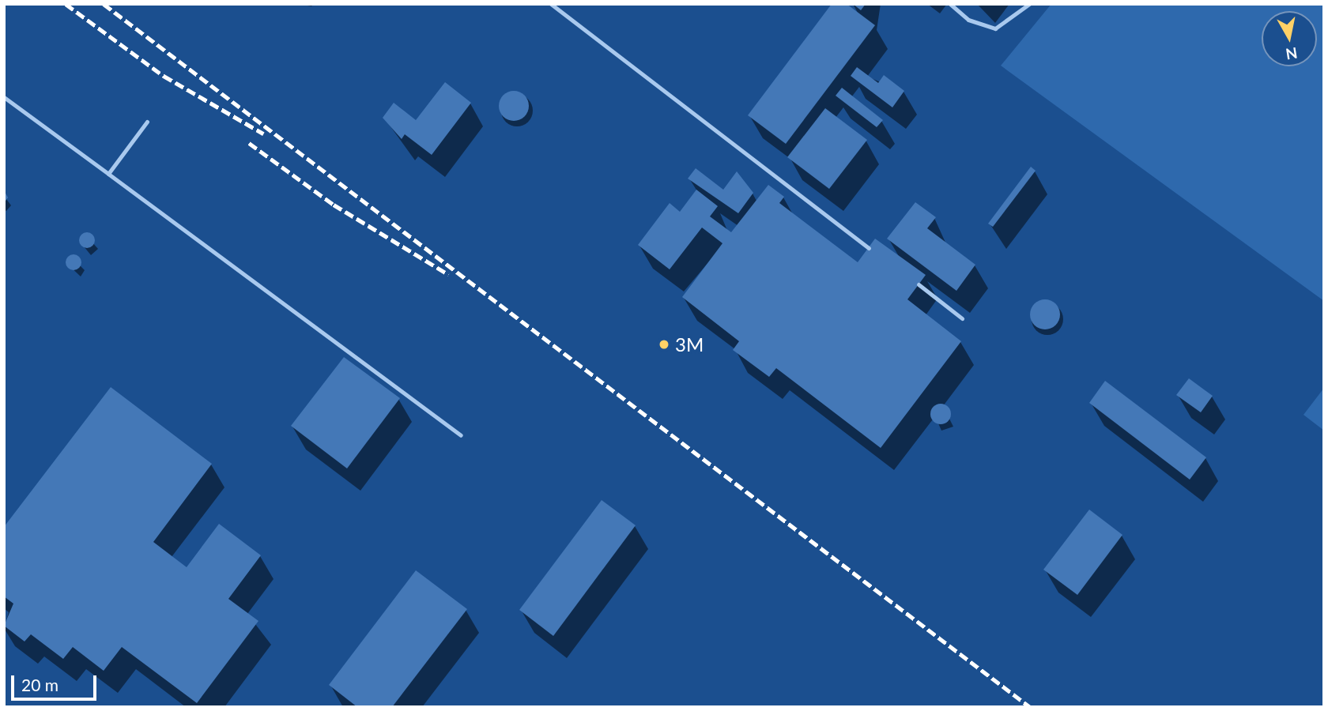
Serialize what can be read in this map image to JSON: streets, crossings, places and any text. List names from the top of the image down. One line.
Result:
{"places":["3M"],"scale_bar":"20 m","north":"bottom"}
